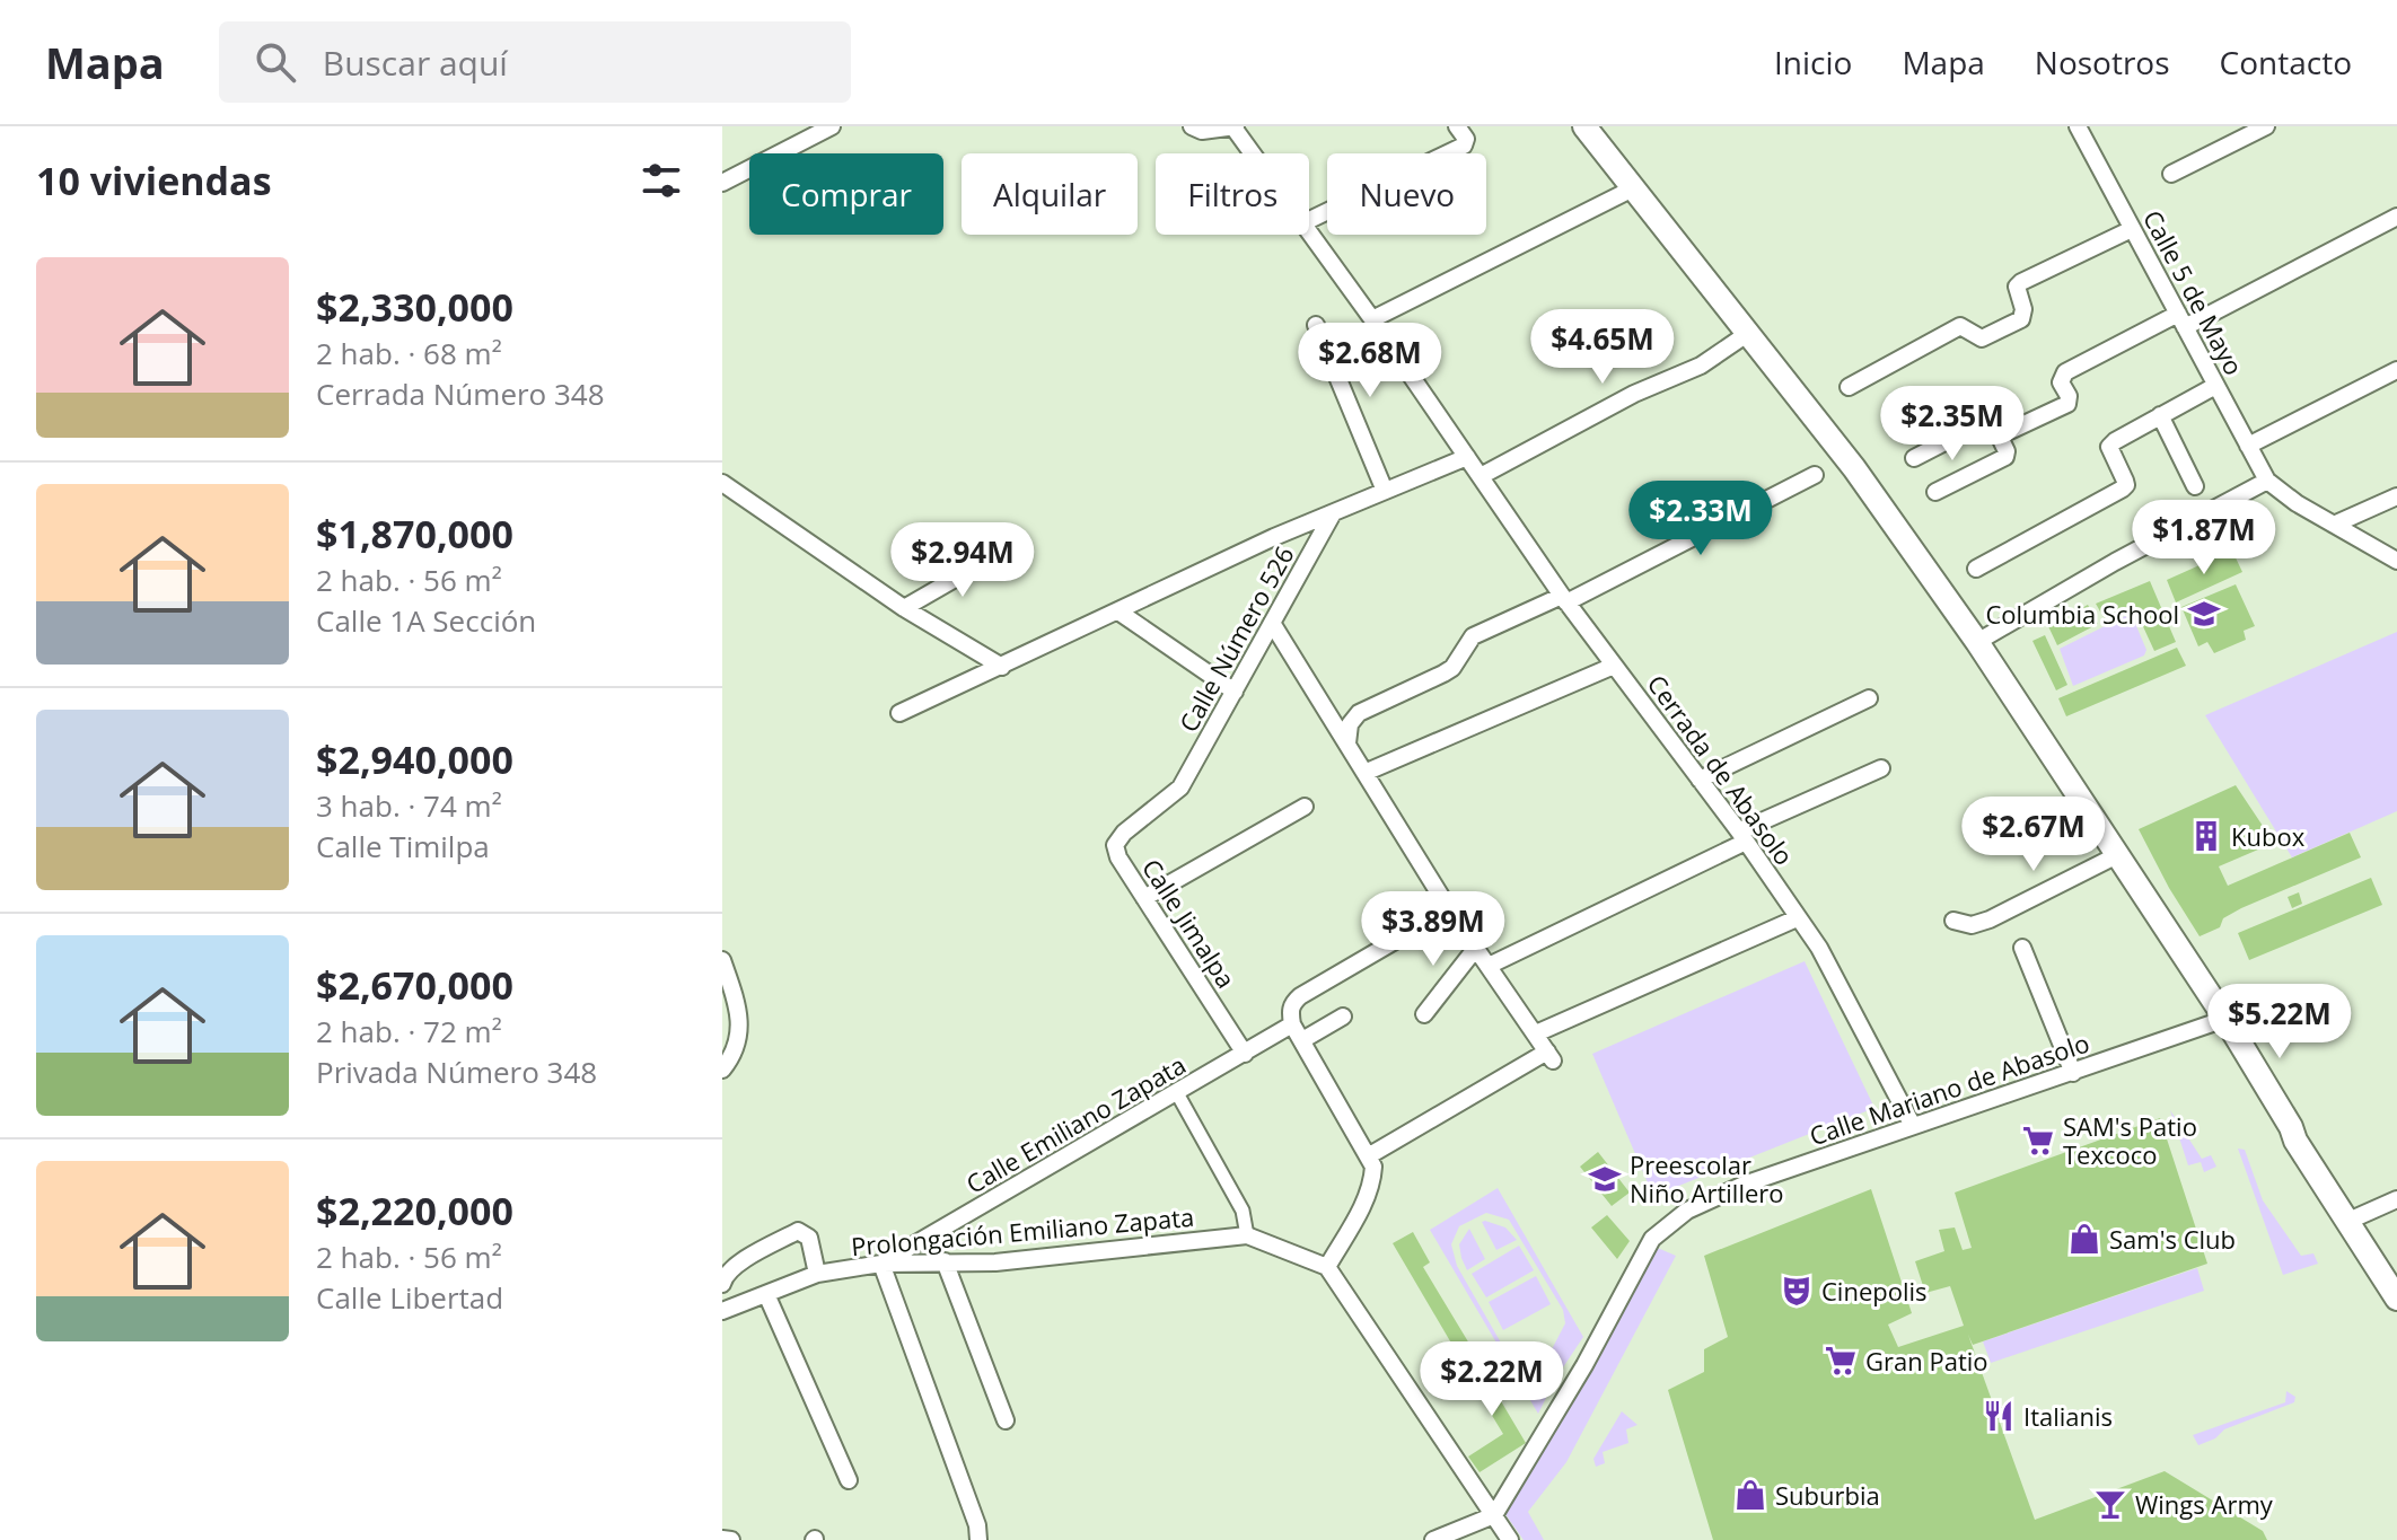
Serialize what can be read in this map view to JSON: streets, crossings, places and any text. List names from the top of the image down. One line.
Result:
{"streets":{"street":["Calle 5 de Mayo","Calle Número 526","Cerrada de Abasolo","Calle Jimalpa","Calle Mariano de Abasolo","Calle Emiliano Zapata","Prolongación Emiliano Zapata"]},"crossings":[["Calle Número 526","Calle Jimalpa"],["Cerrada de Abasolo","Calle Mariano de Abasolo"],["Calle Jimalpa","Calle Emiliano Zapata"],["Calle Emiliano Zapata","Prolongación Emiliano Zapata"]],"places":{"school or university":["Columbia School","Preescolar Niño Artillero"],"building":["Kubox"],"supermarket":["SAM's Patio Texcoco","Gran Patio"],"shop":["Sam's Club","Suburbia"],"theatre":["Cinepolis"],"restaurant":["Italianis"],"bar":["Wings Army"]},"page":{"header":"Mapa","search":"Buscar aquí","nav":["Inicio","Mapa","Nosotros","Contacto"],"heading":"10 viviendas","chip":["Comprar","Alquilar","Filtros","Nuevo"],"list":[{"name":"$2,330,000","note":"2 hab. · 68 m² · Cerrada Número 348"},{"name":"$1,870,000","note":"2 hab. · 56 m² · Calle 1A Sección"},{"name":"$2,940,000","note":"3 hab. · 74 m² · Calle Timilpa"},{"name":"$2,670,000","note":"2 hab. · 72 m² · Privada Número 348"},{"name":"$2,220,000","note":"2 hab. · 56 m² · Calle Libertad"}],"price":["$4.65M","$2.68M","$2.35M","$2.33M","$1.87M","$2.94M","$2.67M","$3.89M","$5.22M","$2.22M"]}}
